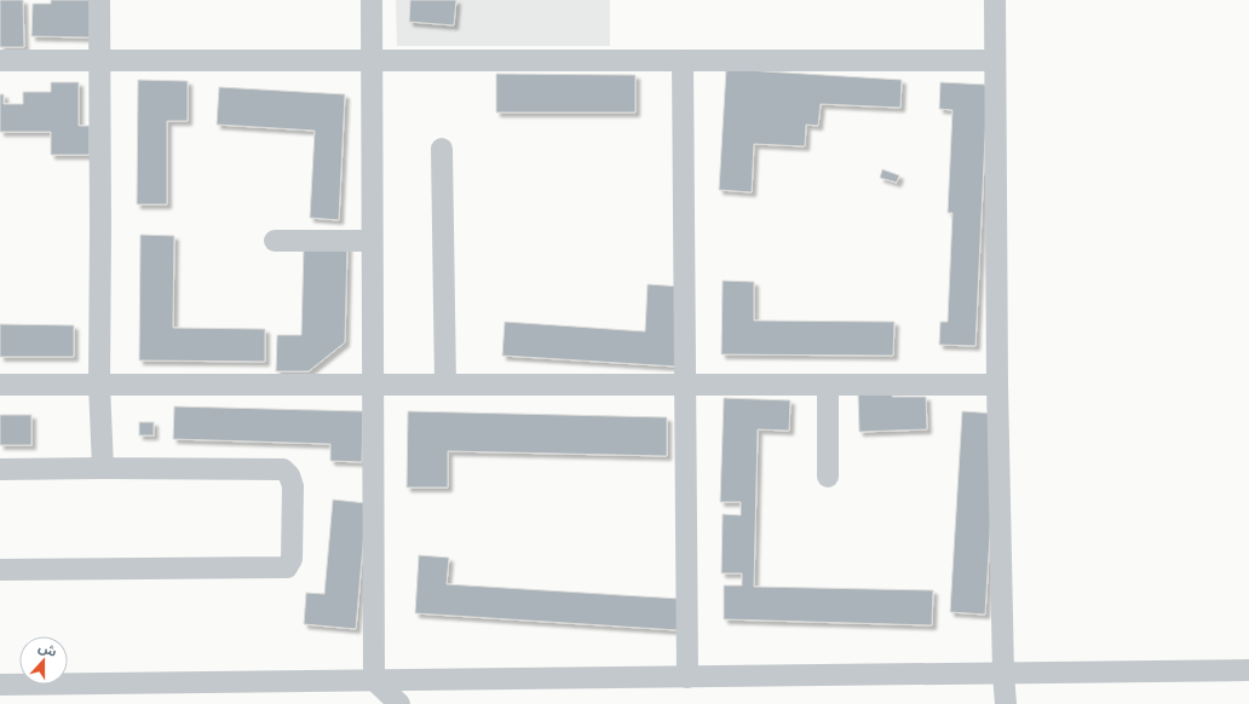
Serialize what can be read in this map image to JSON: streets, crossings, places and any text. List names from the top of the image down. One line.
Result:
{"north":"top"}
